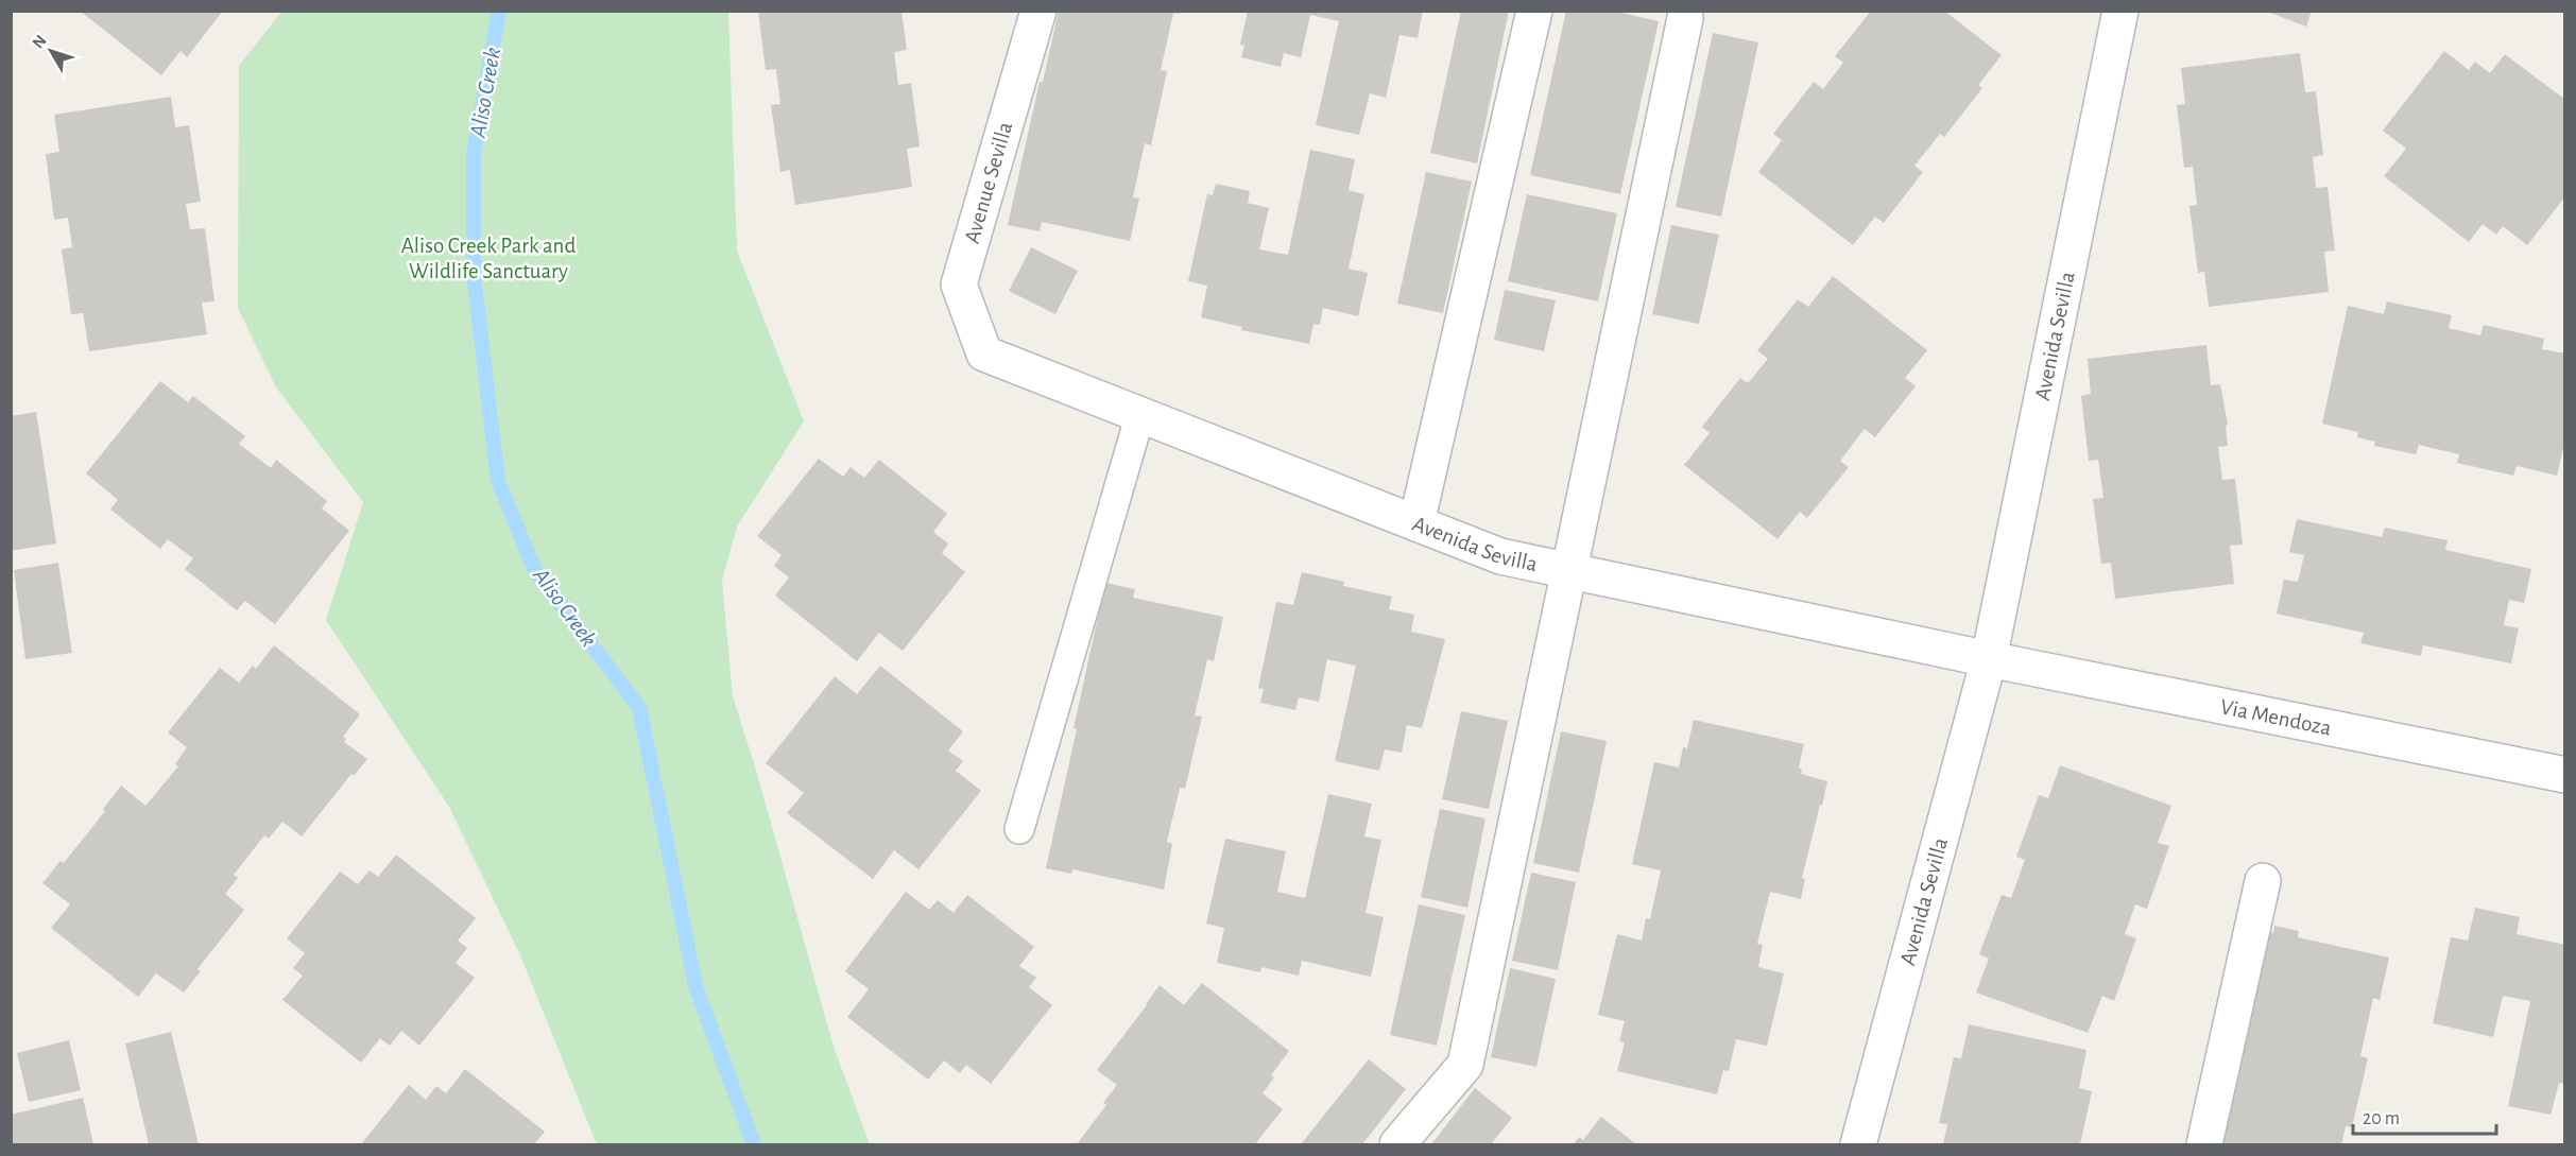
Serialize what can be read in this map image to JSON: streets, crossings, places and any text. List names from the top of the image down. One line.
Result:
{"streets":{"street":["Avenue Sevilla","Avenida Sevilla","Via Mendoza"]},"crossings":[["Avenue Sevilla","Avenida Sevilla"],["Avenida Sevilla","Via Mendoza"]],"water":["Aliso Creek"],"parks":["Aliso Creek Park and Wildlife Sanctuary"],"scale_bar":"20 m","north":"top left"}
